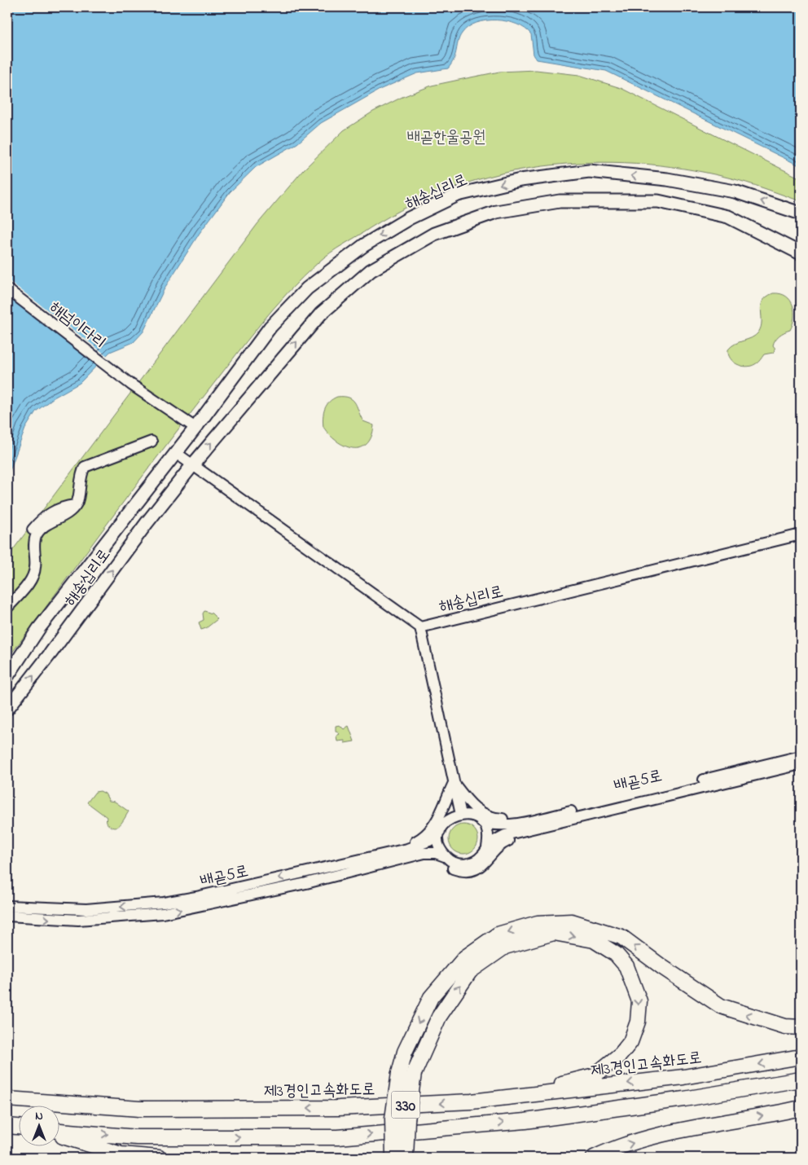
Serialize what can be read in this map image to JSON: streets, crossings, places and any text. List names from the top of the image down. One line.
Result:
{"streets":{"highway":["제3경인고속화도로","330"],"main road":["해송십리로"],"street":["해넘이다리","배곧5로"]},"crossings":[["해송십리로","해넘이다리"]],"parks":["배곧한울공원"],"north":"top"}
